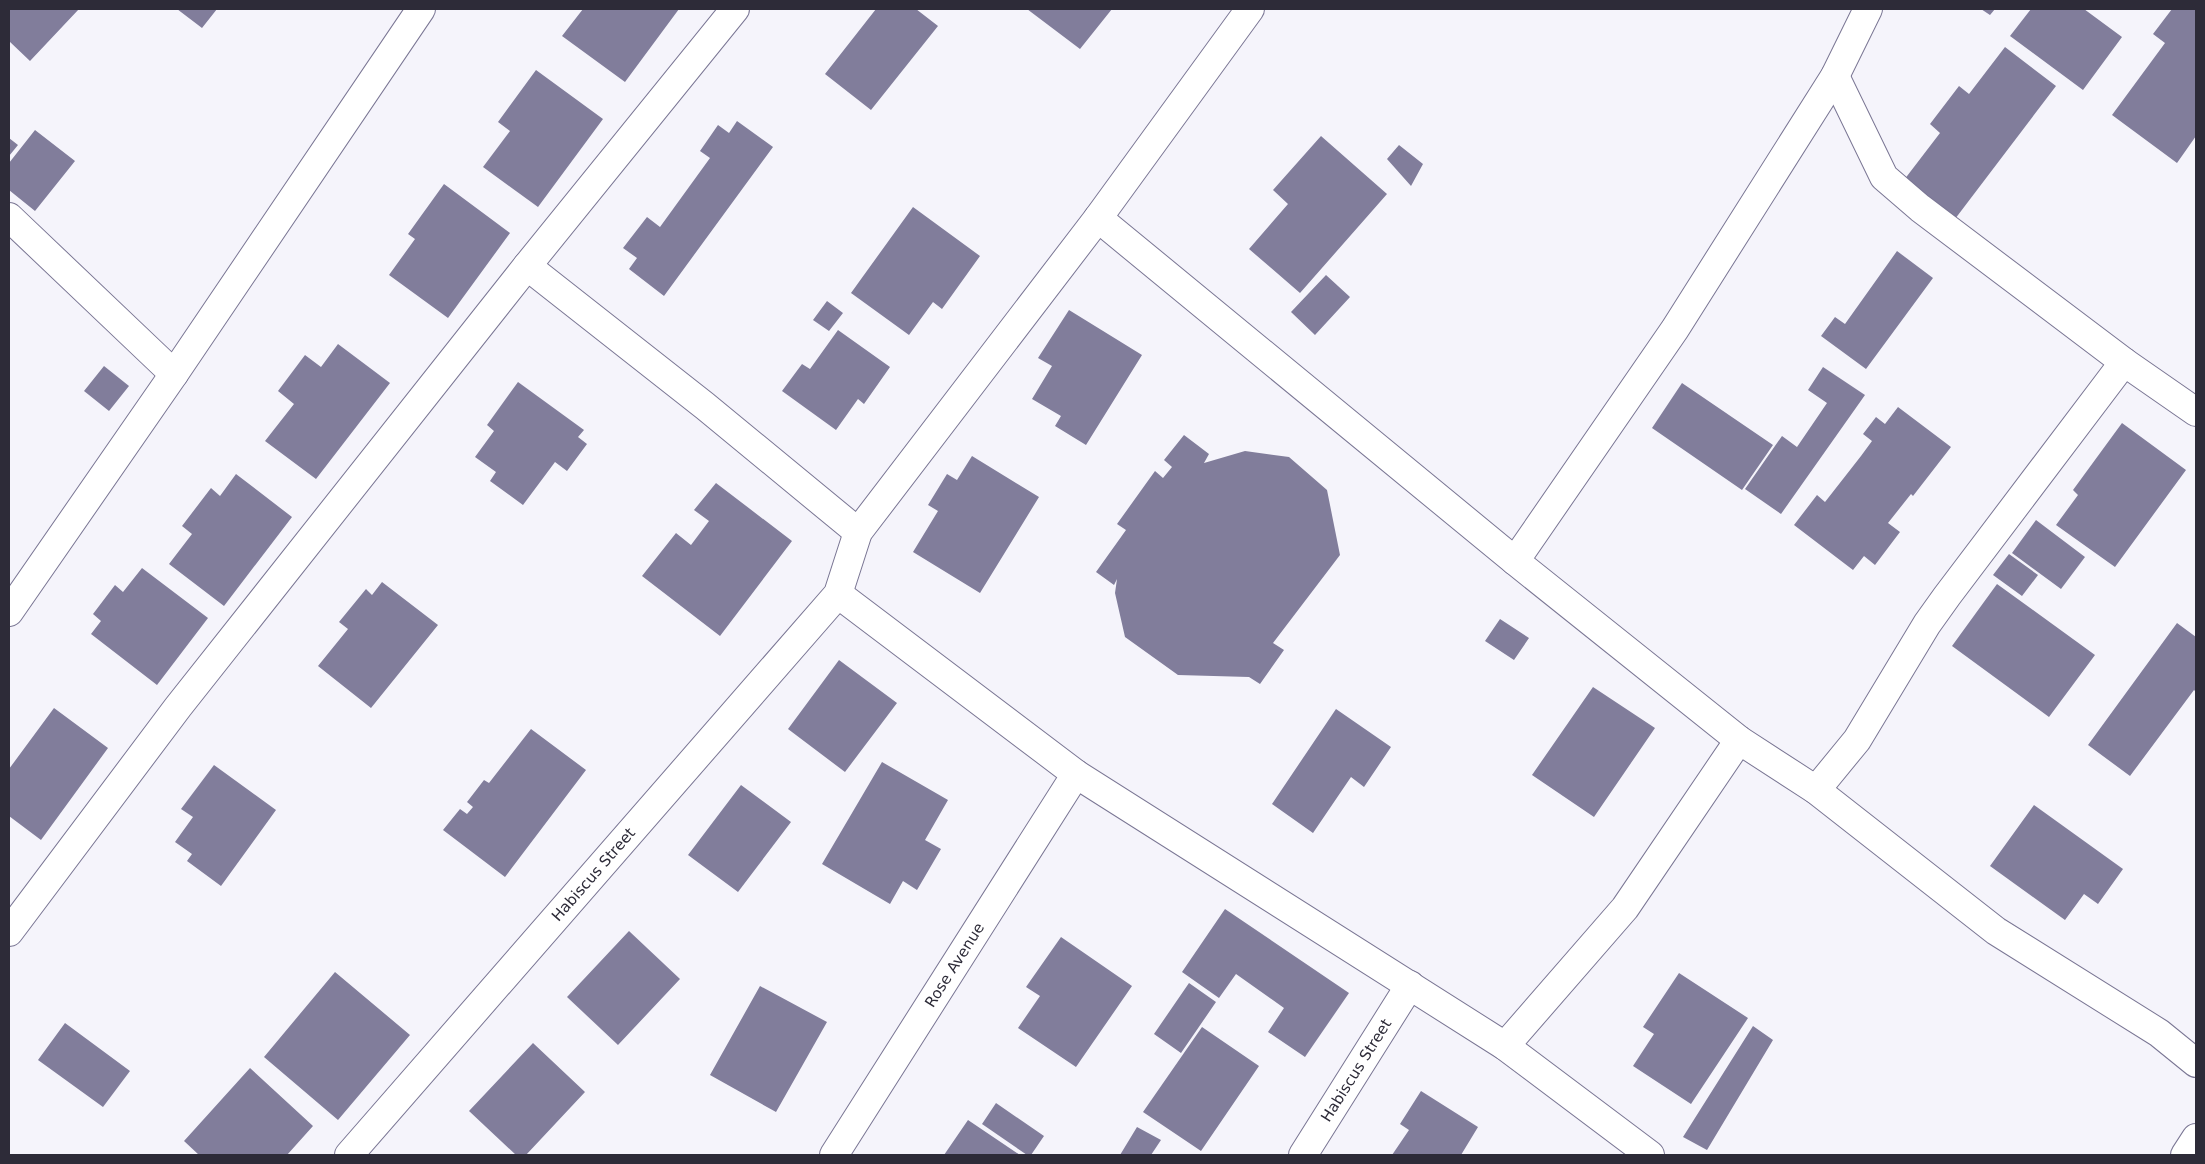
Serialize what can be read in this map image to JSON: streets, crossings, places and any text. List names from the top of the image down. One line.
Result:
{"streets":{"street":["Habiscus Street","Rose Avenue"]}}
